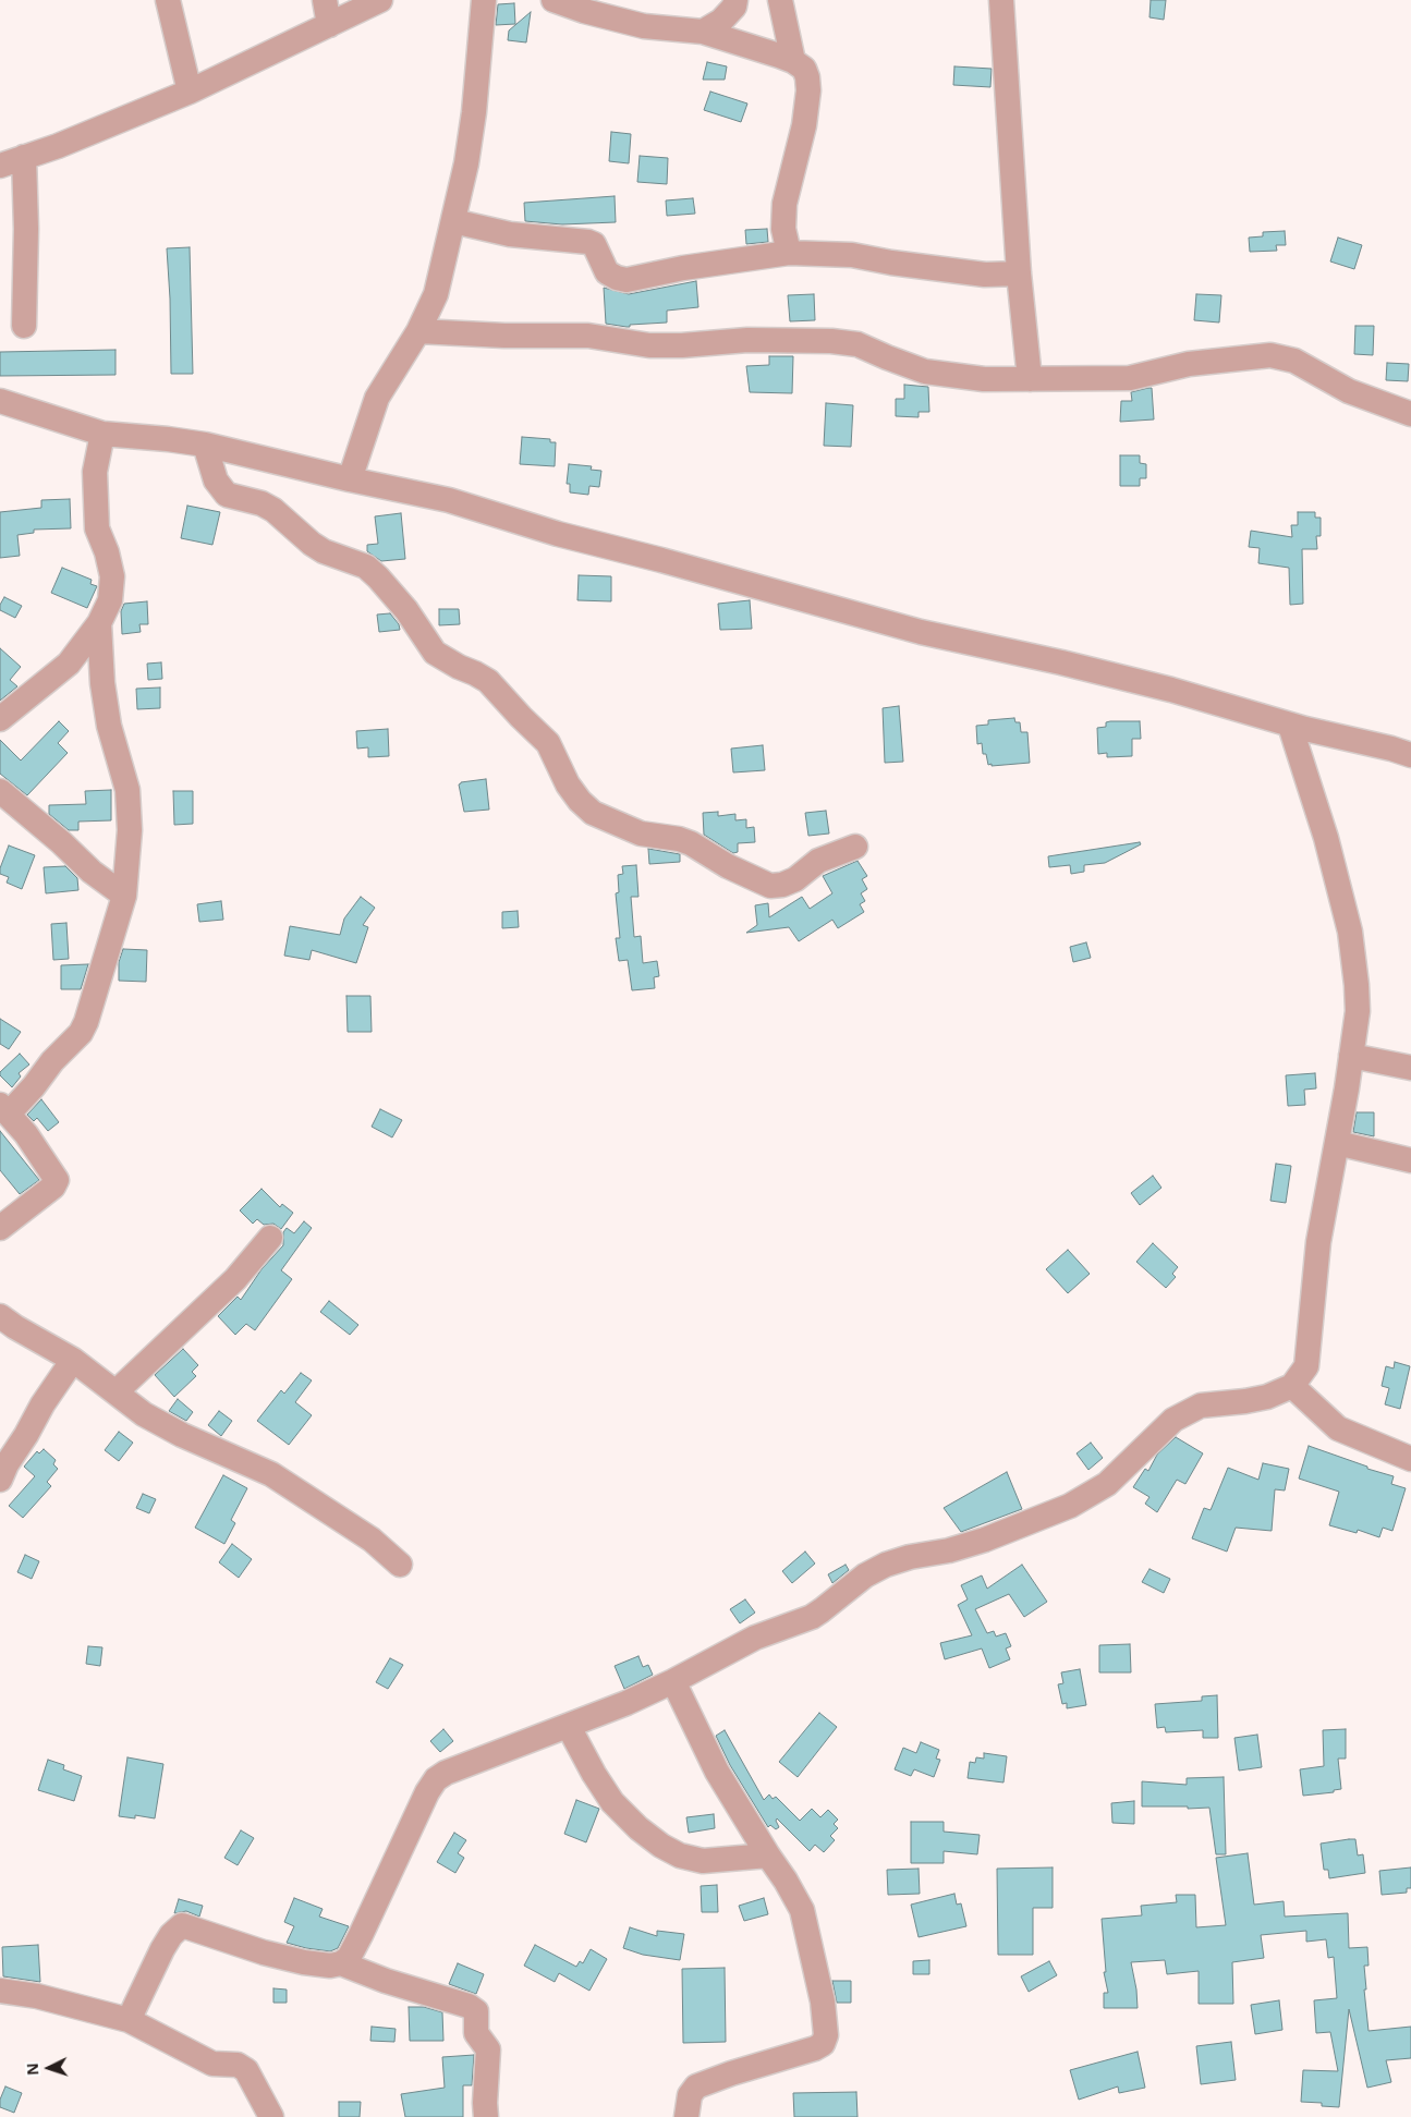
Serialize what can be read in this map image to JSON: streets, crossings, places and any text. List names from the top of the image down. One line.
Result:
{"north":"left"}
